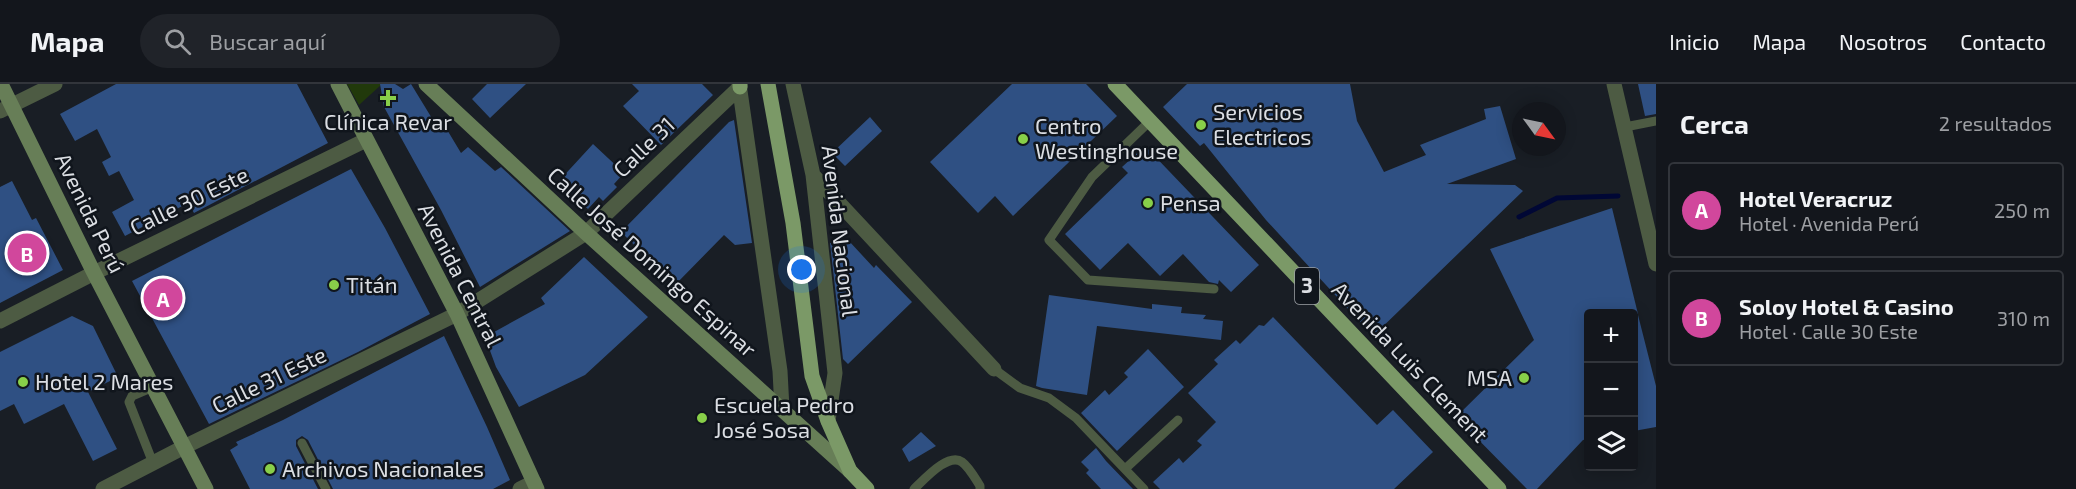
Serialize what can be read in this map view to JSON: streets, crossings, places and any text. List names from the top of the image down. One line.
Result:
{"streets":{"main road":["Avenida Perú","Avenida Nacional","Calle José Domingo Espinar","Avenida Central","3","Avenida Luis Clement"],"street":["Calle 31","Calle 30 Este","Calle 31 Este"]},"crossings":[["Calle 31","Calle José Domingo Espinar"],["Calle 31","Avenida Central"],["Calle 31","Calle 31 Este"],["Calle 30 Este","Avenida Perú"],["Calle 30 Este","Avenida Central"],["Avenida Perú","Calle 31 Este"],["Avenida Nacional","Calle José Domingo Espinar"],["Avenida Central","Calle 31 Este"]],"places":{"health":["Clínica Revar"],"other":["Servicios Electricos","Centro Westinghouse","Pensa","Titán","MSA","Hotel 2 Mares","Escuela Pedro José Sosa","Archivos Nacionales"]},"north":"bottom right","page":{"header":"Mapa","search":"Buscar aquí","nav":["Inicio","Mapa","Nosotros","Contacto"],"heading":["Cerca","2 resultados"],"list":[{"mark":"A","name":"Hotel Veracruz","note":"Hotel · Avenida Perú","value":"250 m"},{"mark":"B","name":"Soloy Hotel & Casino","note":"Hotel · Calle 30 Este","value":"310 m"}],"pins":["B","A"],"map_buttons":["+","−"]}}
